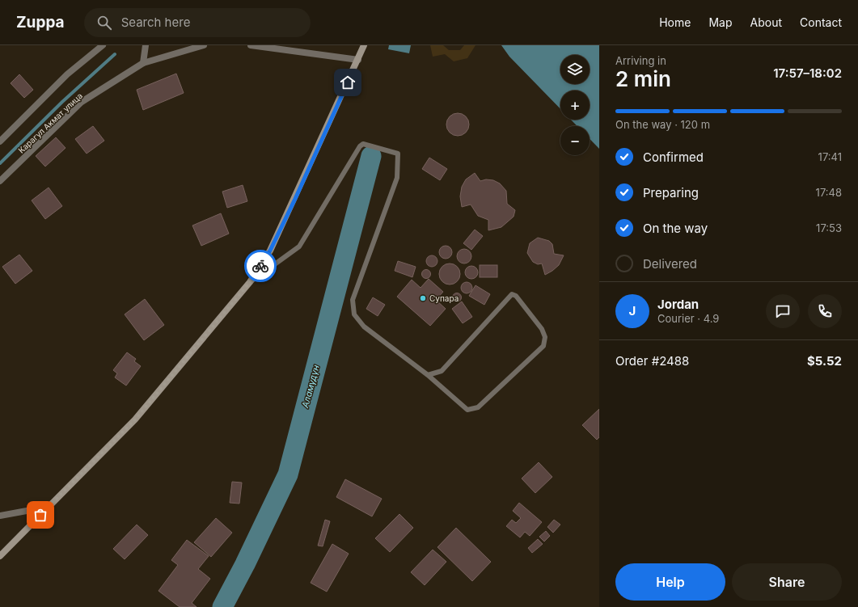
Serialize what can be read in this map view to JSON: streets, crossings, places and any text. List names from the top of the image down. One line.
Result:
{"streets":{"street":["Карагул Акмат улица"]},"water":["Аламүдүн"],"places":["Супара"],"page":{"header":"Zuppa","search":"Search here","nav":["Home","Map","About","Contact"],"heading":["2 min","Arriving in","17:57–18:02"],"panel":["Jordan","Courier · 4.9","Order #2488","$5.52"],"map_buttons":["+","−"],"bar":"On the way · 120 m","list":[["Confirmed","17:41"],["Preparing","17:48"],["On the way","17:53"],"Delivered"],"round":"J","buttons":["Help","Share"]}}
